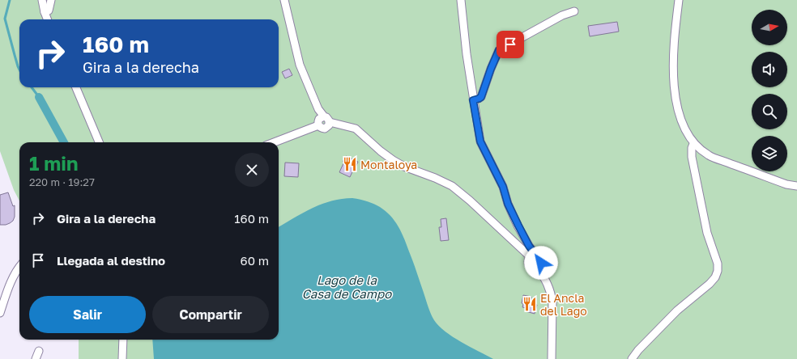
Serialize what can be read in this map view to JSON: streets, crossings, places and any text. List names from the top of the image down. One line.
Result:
{"water":["Lago de la Casa de Campo"],"places":{"restaurant":["Montaloya","El Ancla del Lago"]},"north":"right","page":{"turn":["160 m","Gira a la derecha"],"heading":["1 min","220 m · 19:27"],"list":[{"name":"Gira a la derecha","value":"160 m"},{"name":"Llegada al destino","value":"60 m"}],"buttons":["Salir","Compartir"]}}
